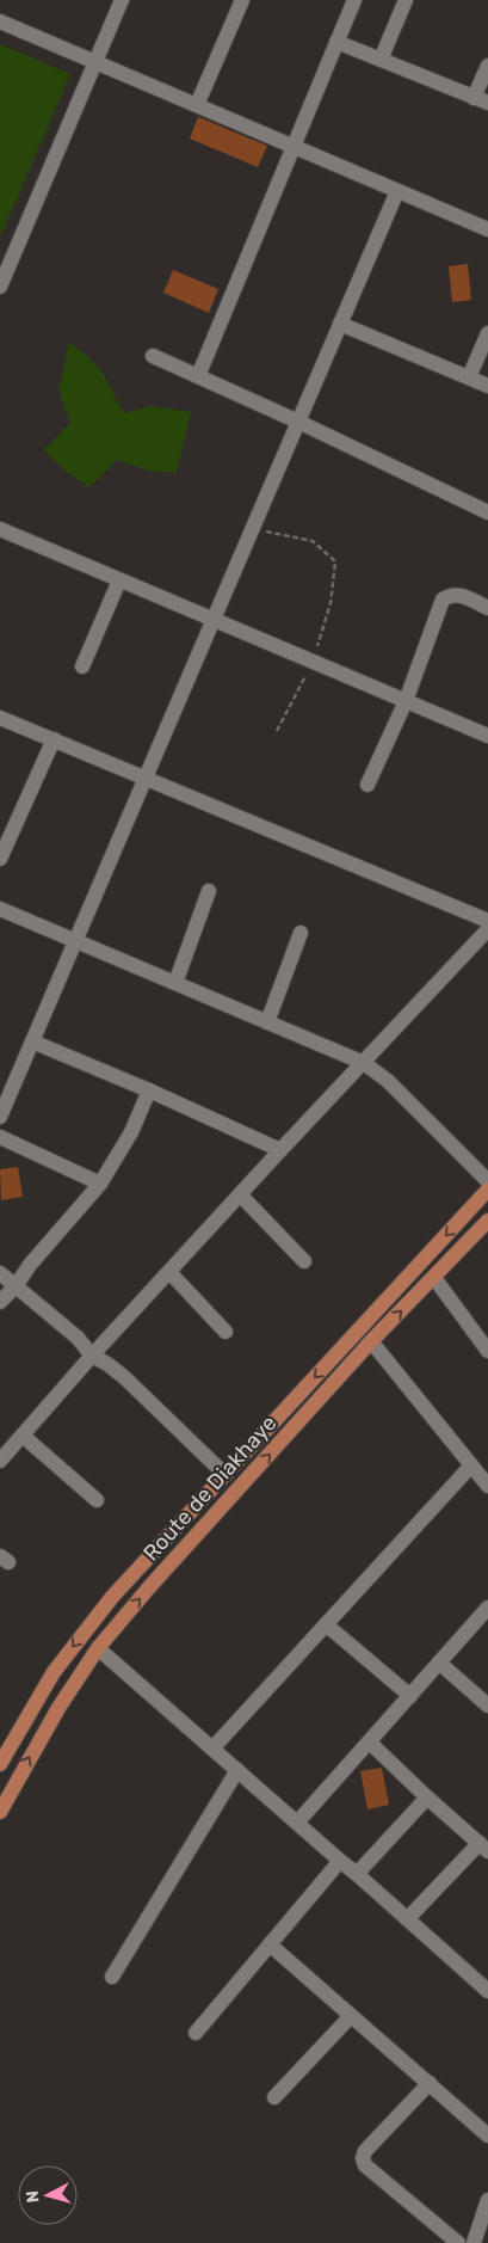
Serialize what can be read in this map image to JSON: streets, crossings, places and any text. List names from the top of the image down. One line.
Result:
{"streets":{"main road":["Route de Diakhaye"]},"north":"left"}
